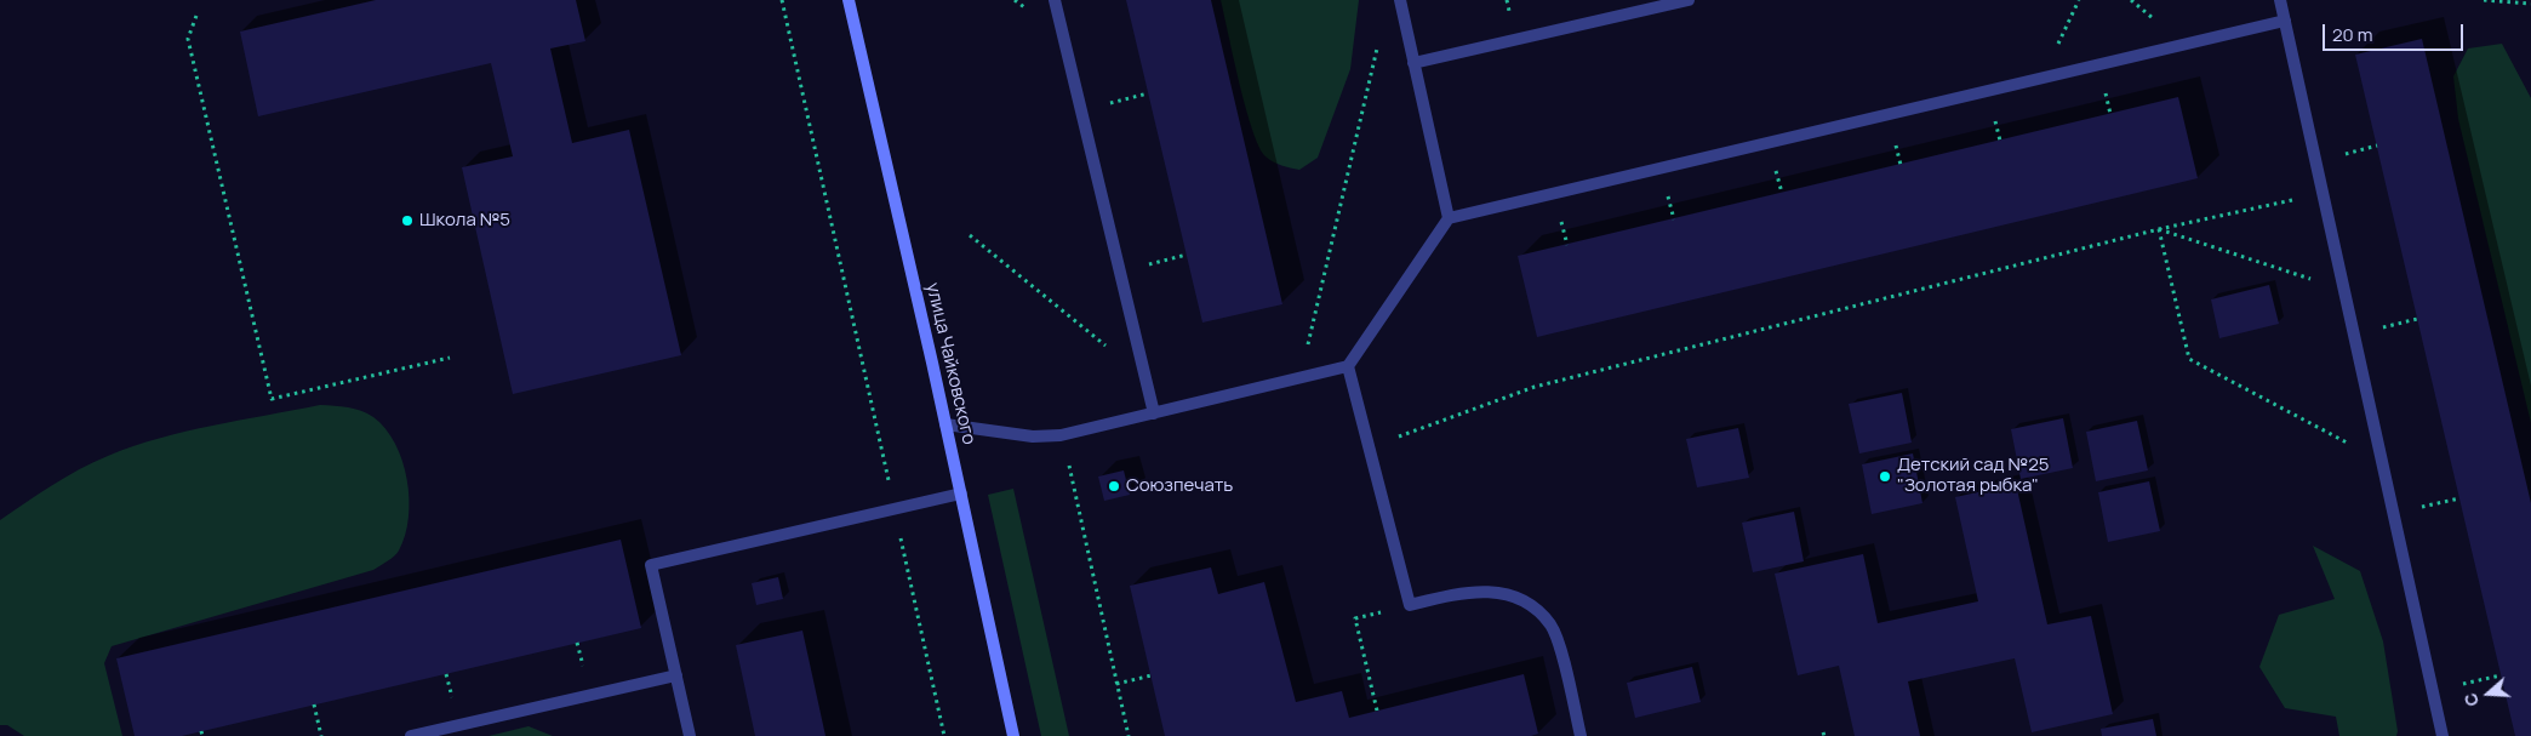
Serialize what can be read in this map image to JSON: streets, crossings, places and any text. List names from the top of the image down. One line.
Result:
{"streets":{"main road":["улица Чайковского"]},"places":["Школа №5","Детский сад №25 \"Золотая рыбка\"","Союзпечать"],"scale_bar":"20 m","north":"left"}
